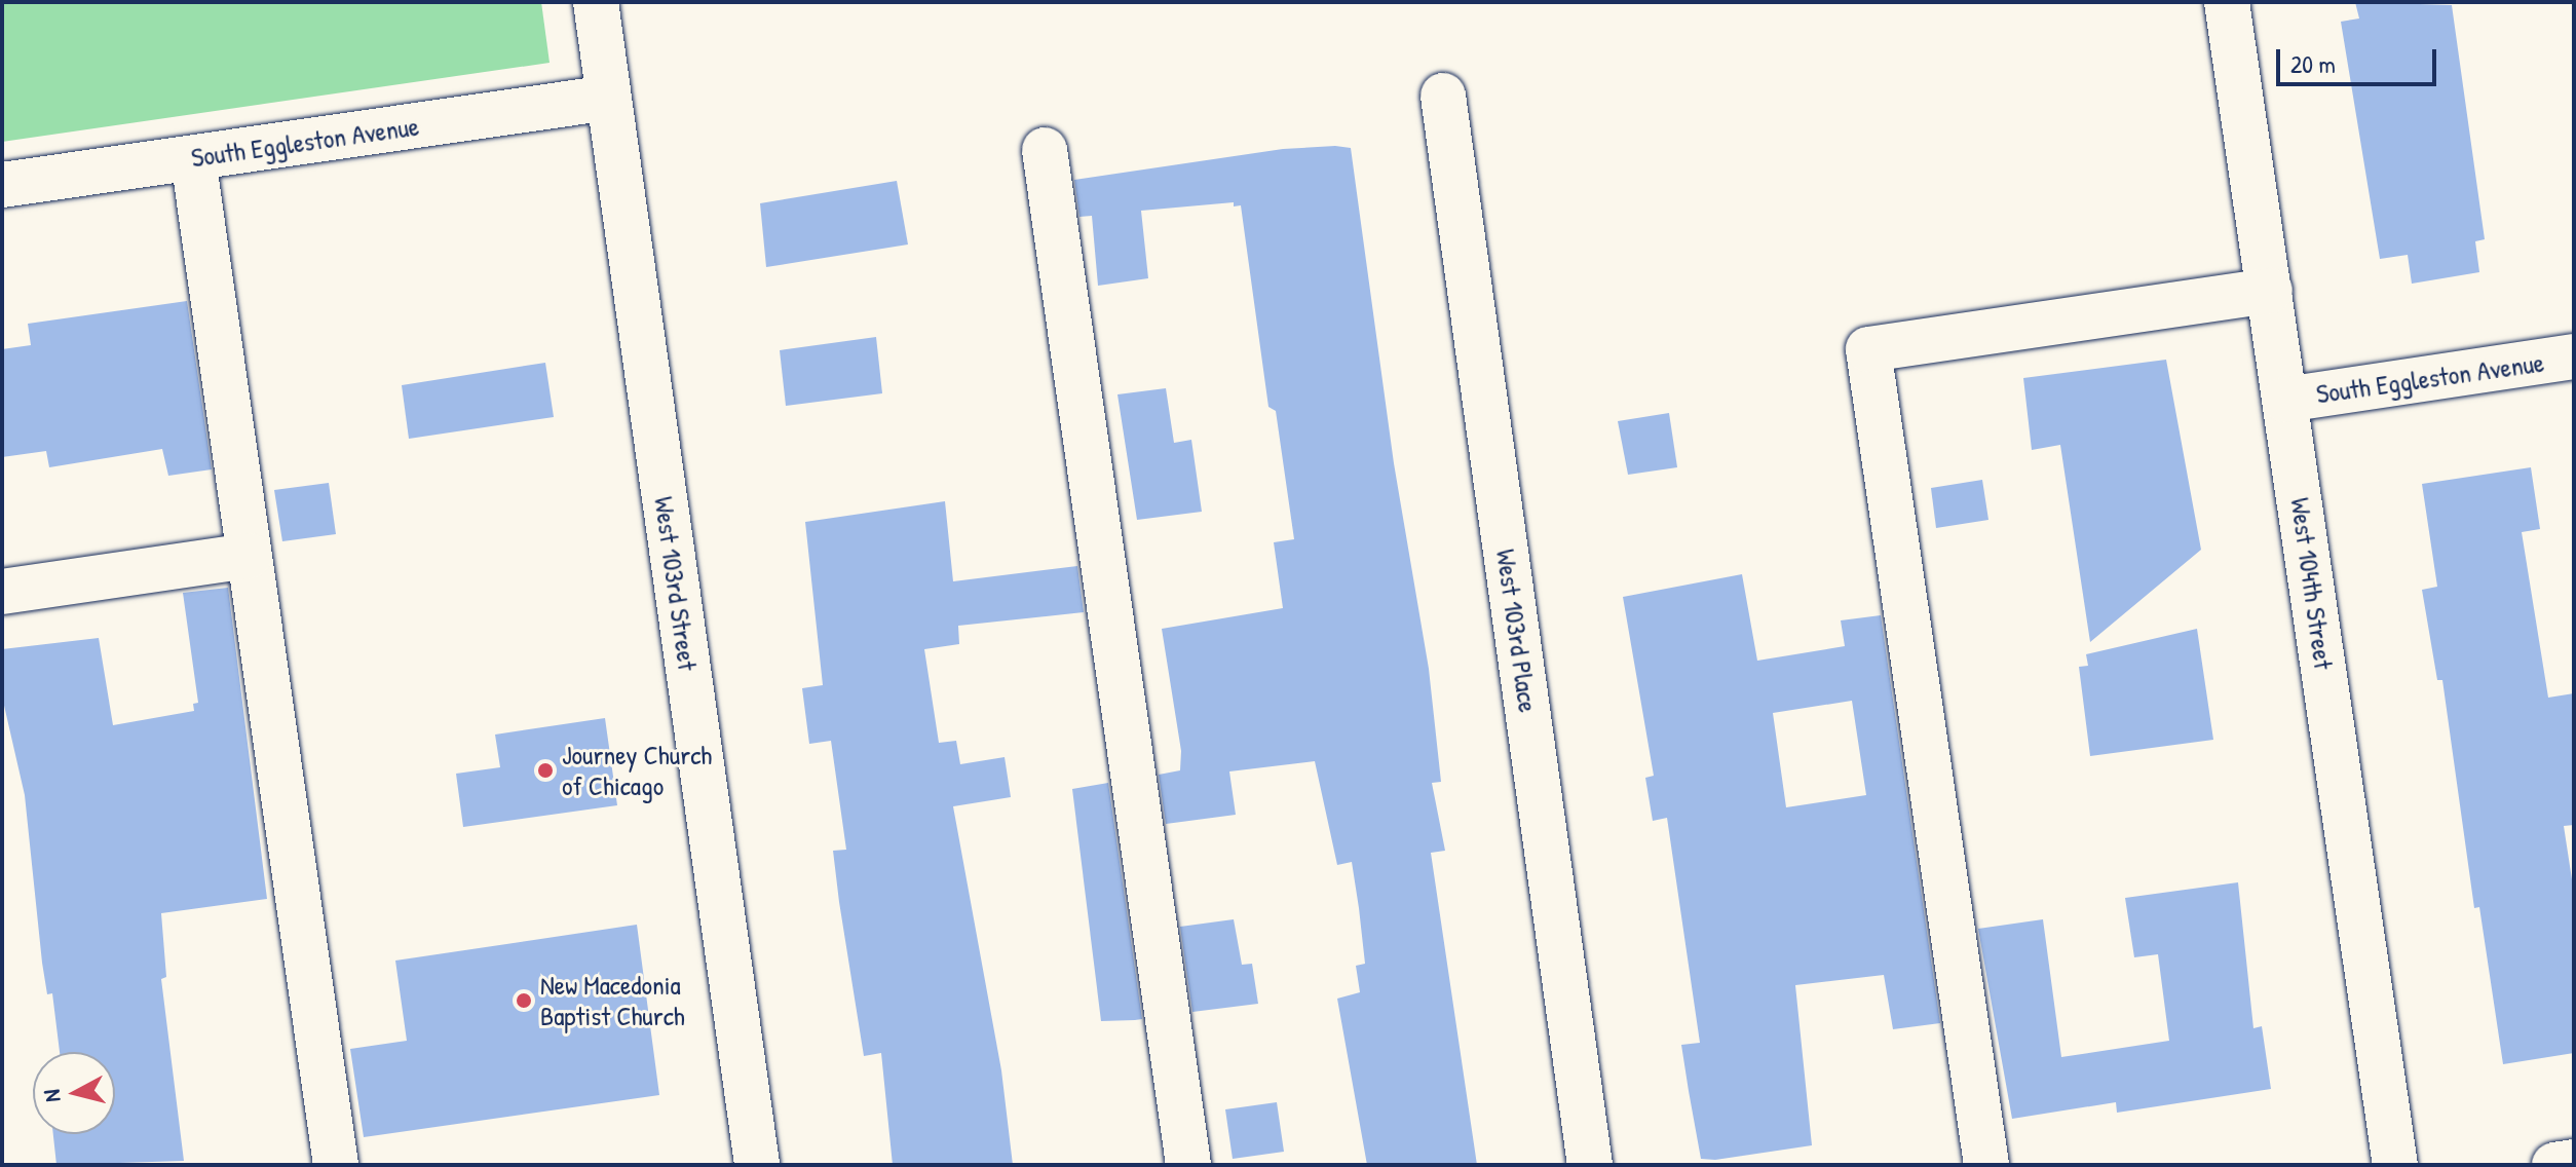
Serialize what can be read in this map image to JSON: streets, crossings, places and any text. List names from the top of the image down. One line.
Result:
{"streets":{"street":["South Eggleston Avenue","West 103rd Street","West 104th Street","West 103rd Place"]},"crossings":[["South Eggleston Avenue","West 103rd Street"],["South Eggleston Avenue","West 104th Street"]],"places":["Journey Church of Chicago","New Macedonia Baptist Church"],"scale_bar":"20 m","north":"left"}
